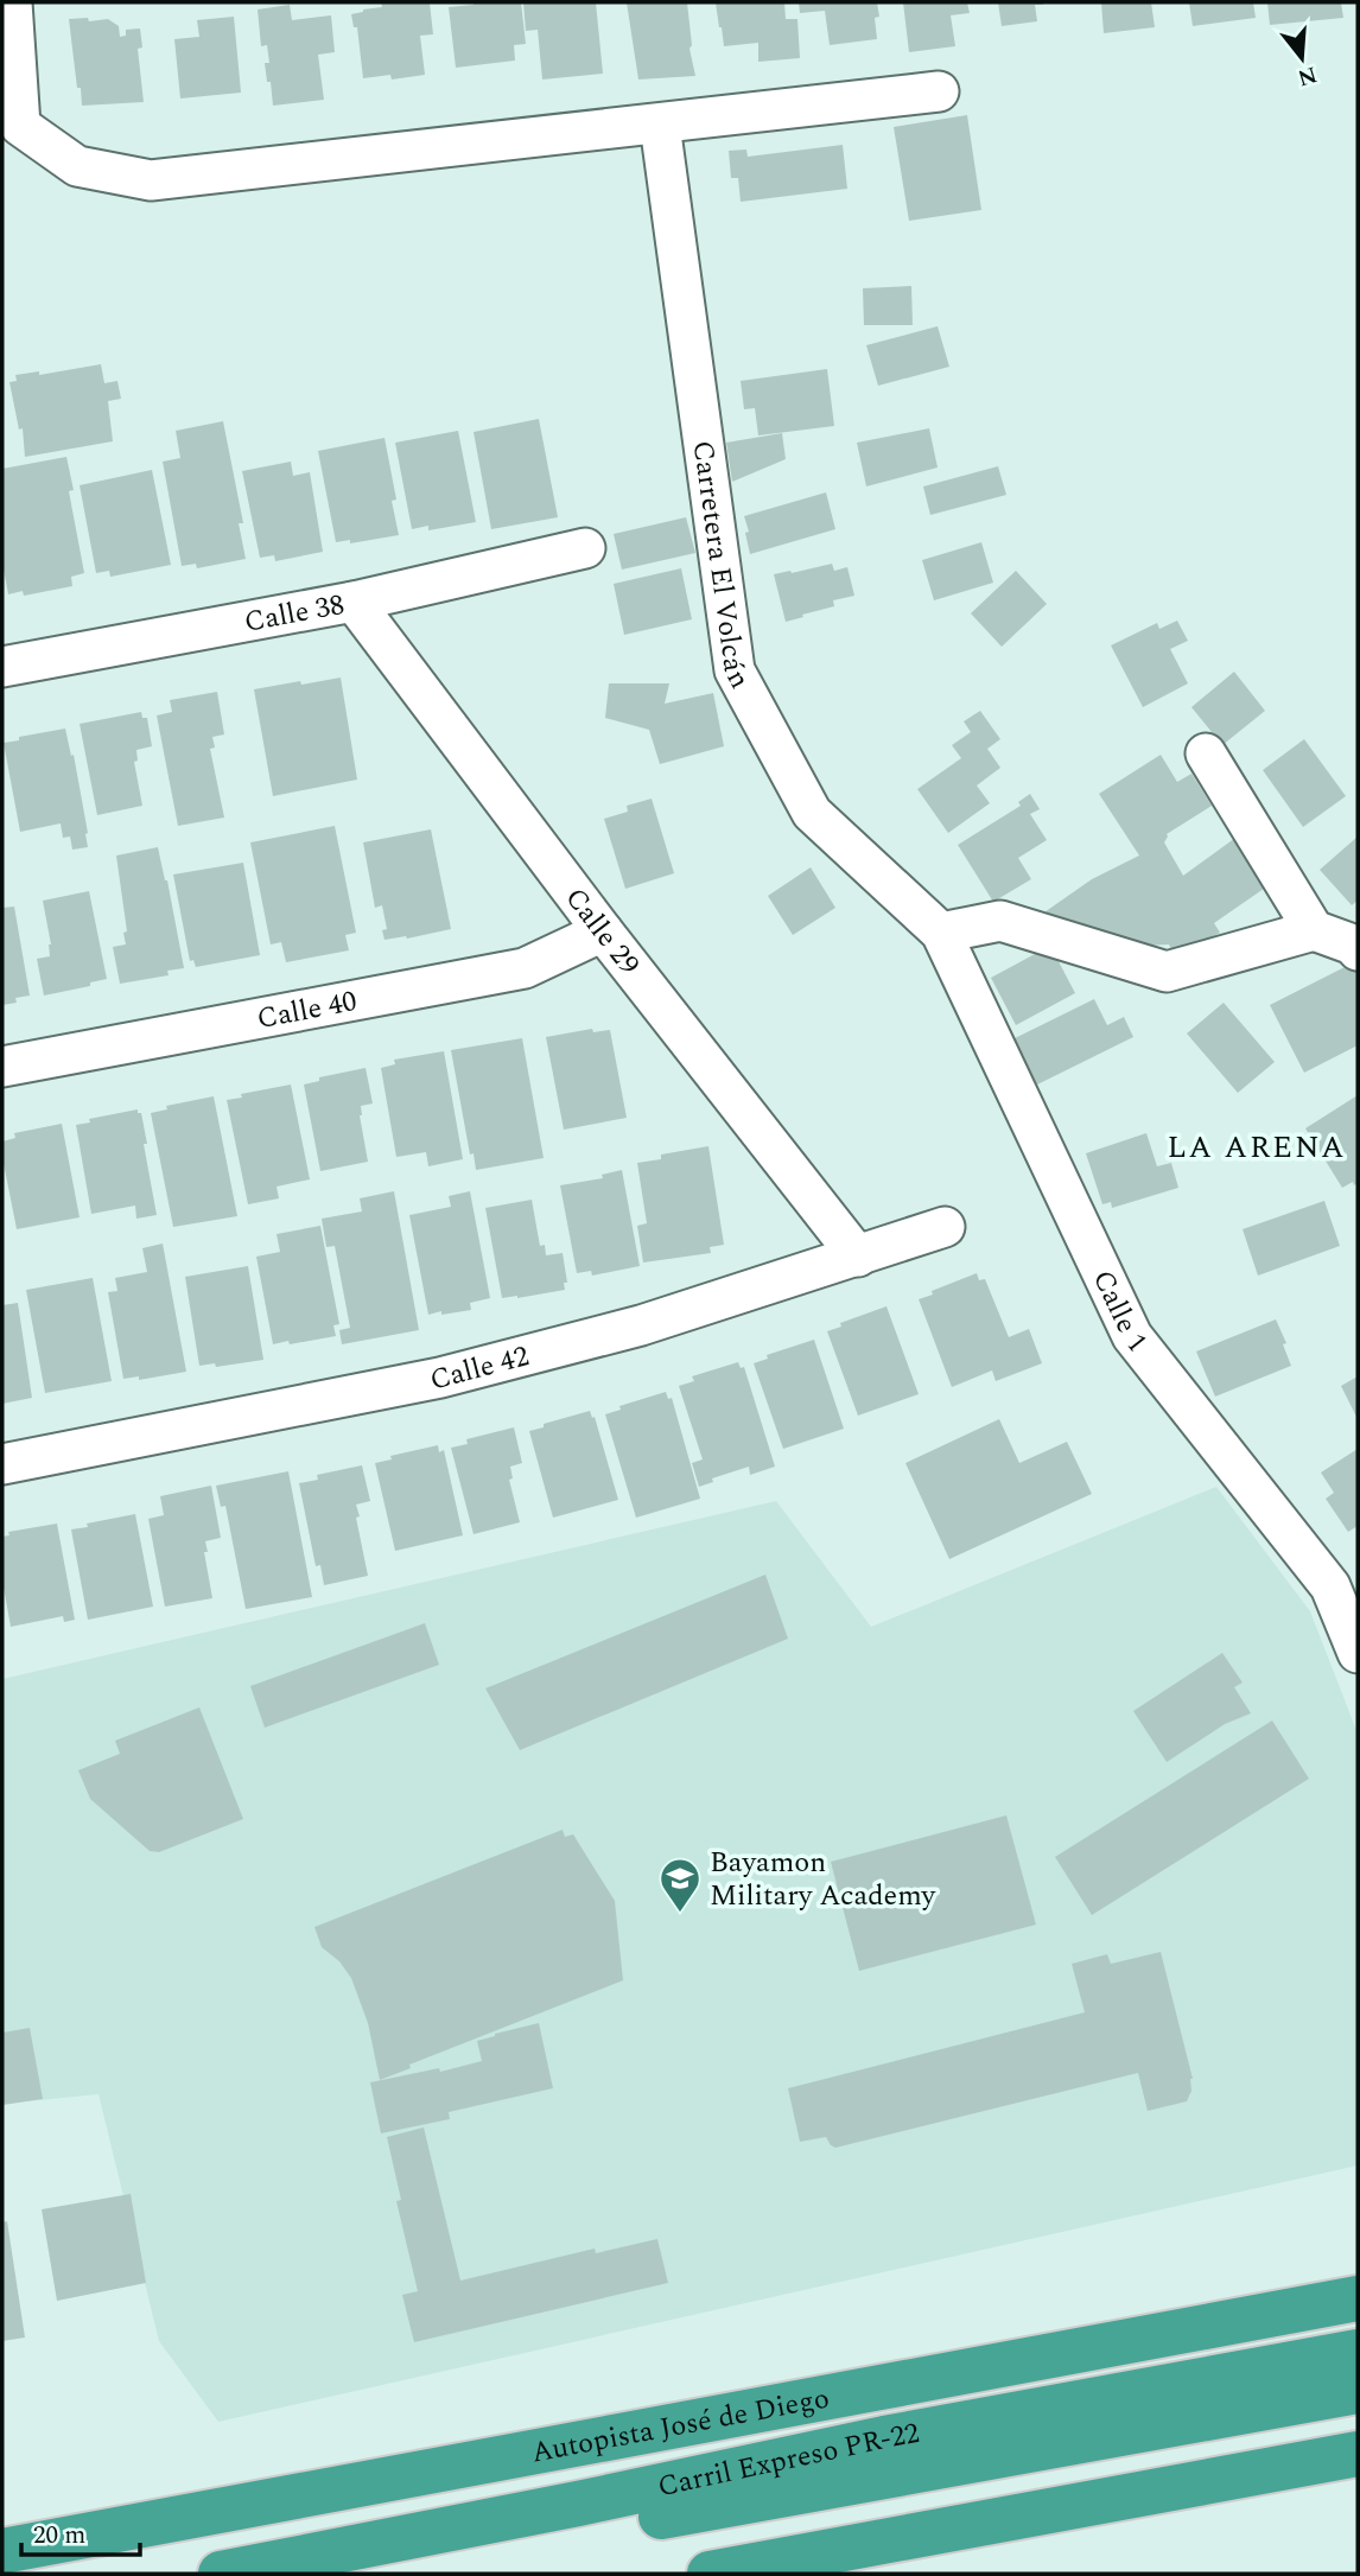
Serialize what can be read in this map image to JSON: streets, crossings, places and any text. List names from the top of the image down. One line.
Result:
{"streets":{"highway":["Autopista José de Diego","Carril Expreso PR-22"],"street":["Carretera El Volcán","Calle 38","Calle 29","Calle 40","Calle 1","Calle 42"]},"crossings":[["Carretera El Volcán","Calle 1"],["Calle 38","Calle 29"],["Calle 29","Calle 40"],["Calle 29","Calle 42"]],"districts":["LA ARENA"],"places":{"school or university":["Bayamon Military Academy"]},"scale_bar":"20 m","north":"bottom"}
